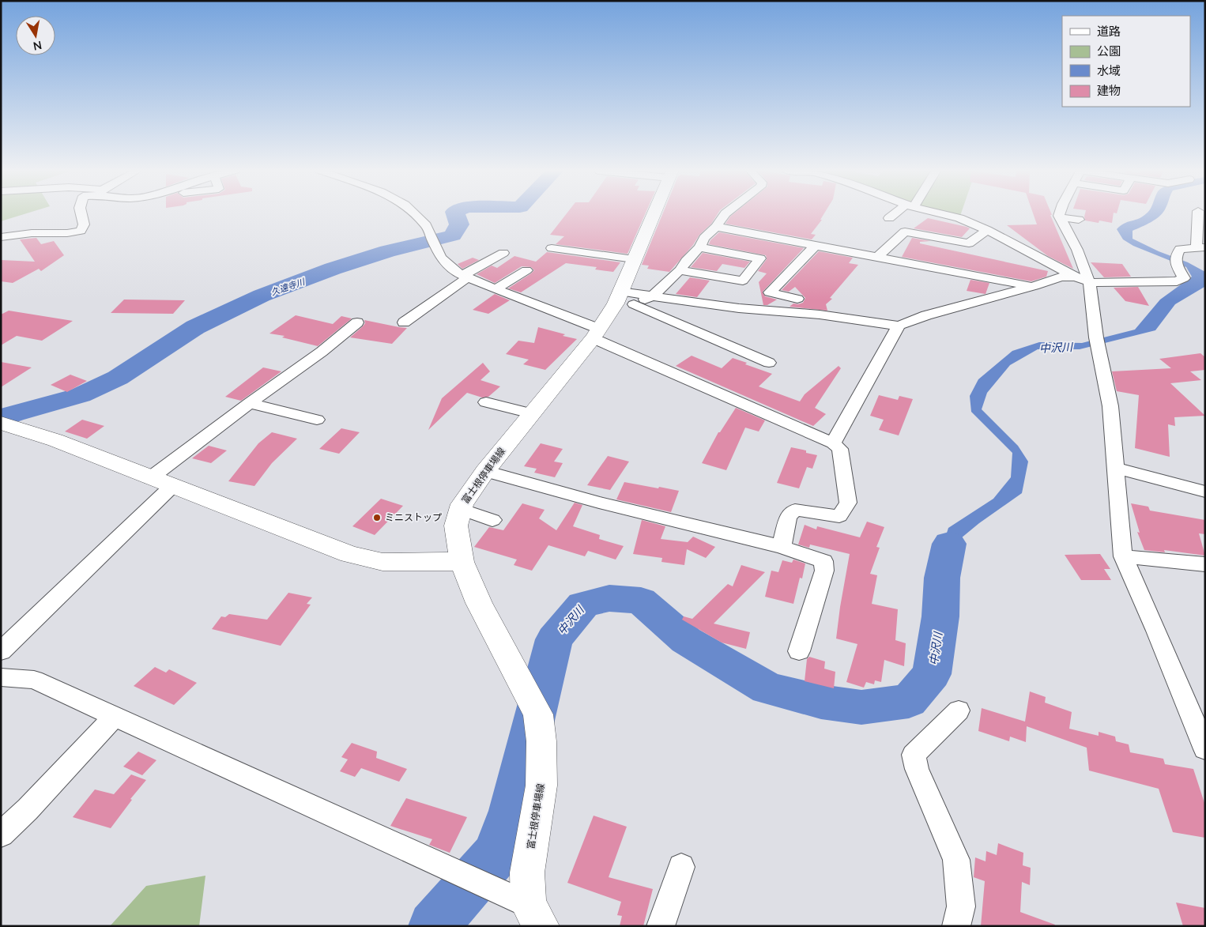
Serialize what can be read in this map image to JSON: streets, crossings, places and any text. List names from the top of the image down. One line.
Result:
{"streets":{"main road":["富士根停車場線"]},"water":["久遠寺川","中沢川"],"places":["ミニストップ"],"legend":["道路","公園","水域","建物"],"north":"bottom"}
